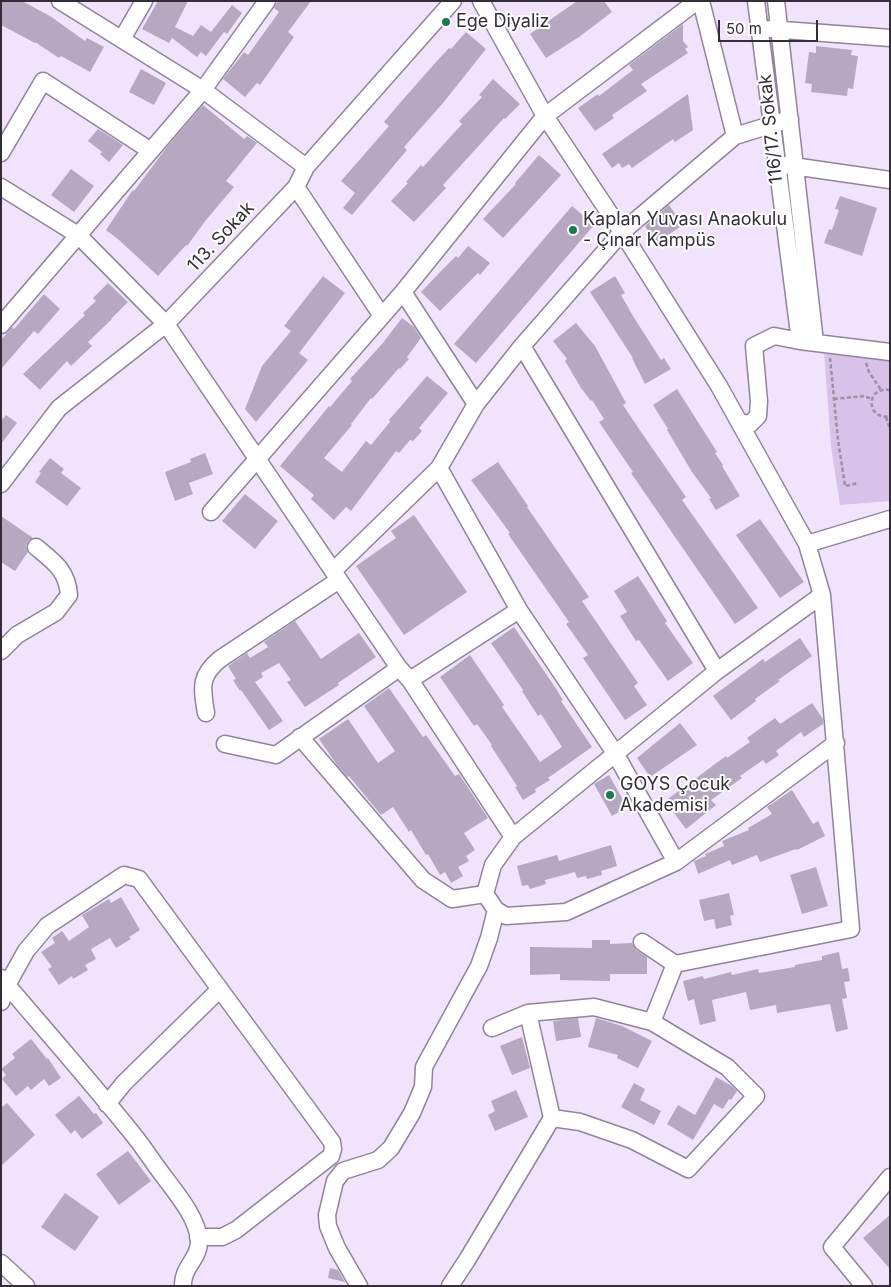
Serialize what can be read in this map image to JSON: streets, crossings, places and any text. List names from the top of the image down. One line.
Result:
{"streets":{"street":["116/17. Sokak","113. Sokak"]},"places":["Ege Diyaliz","Kaplan Yuvası Anaokulu - Çınar Kampüs","GOYS Çocuk Akademisi"],"scale_bar":"50 m"}
